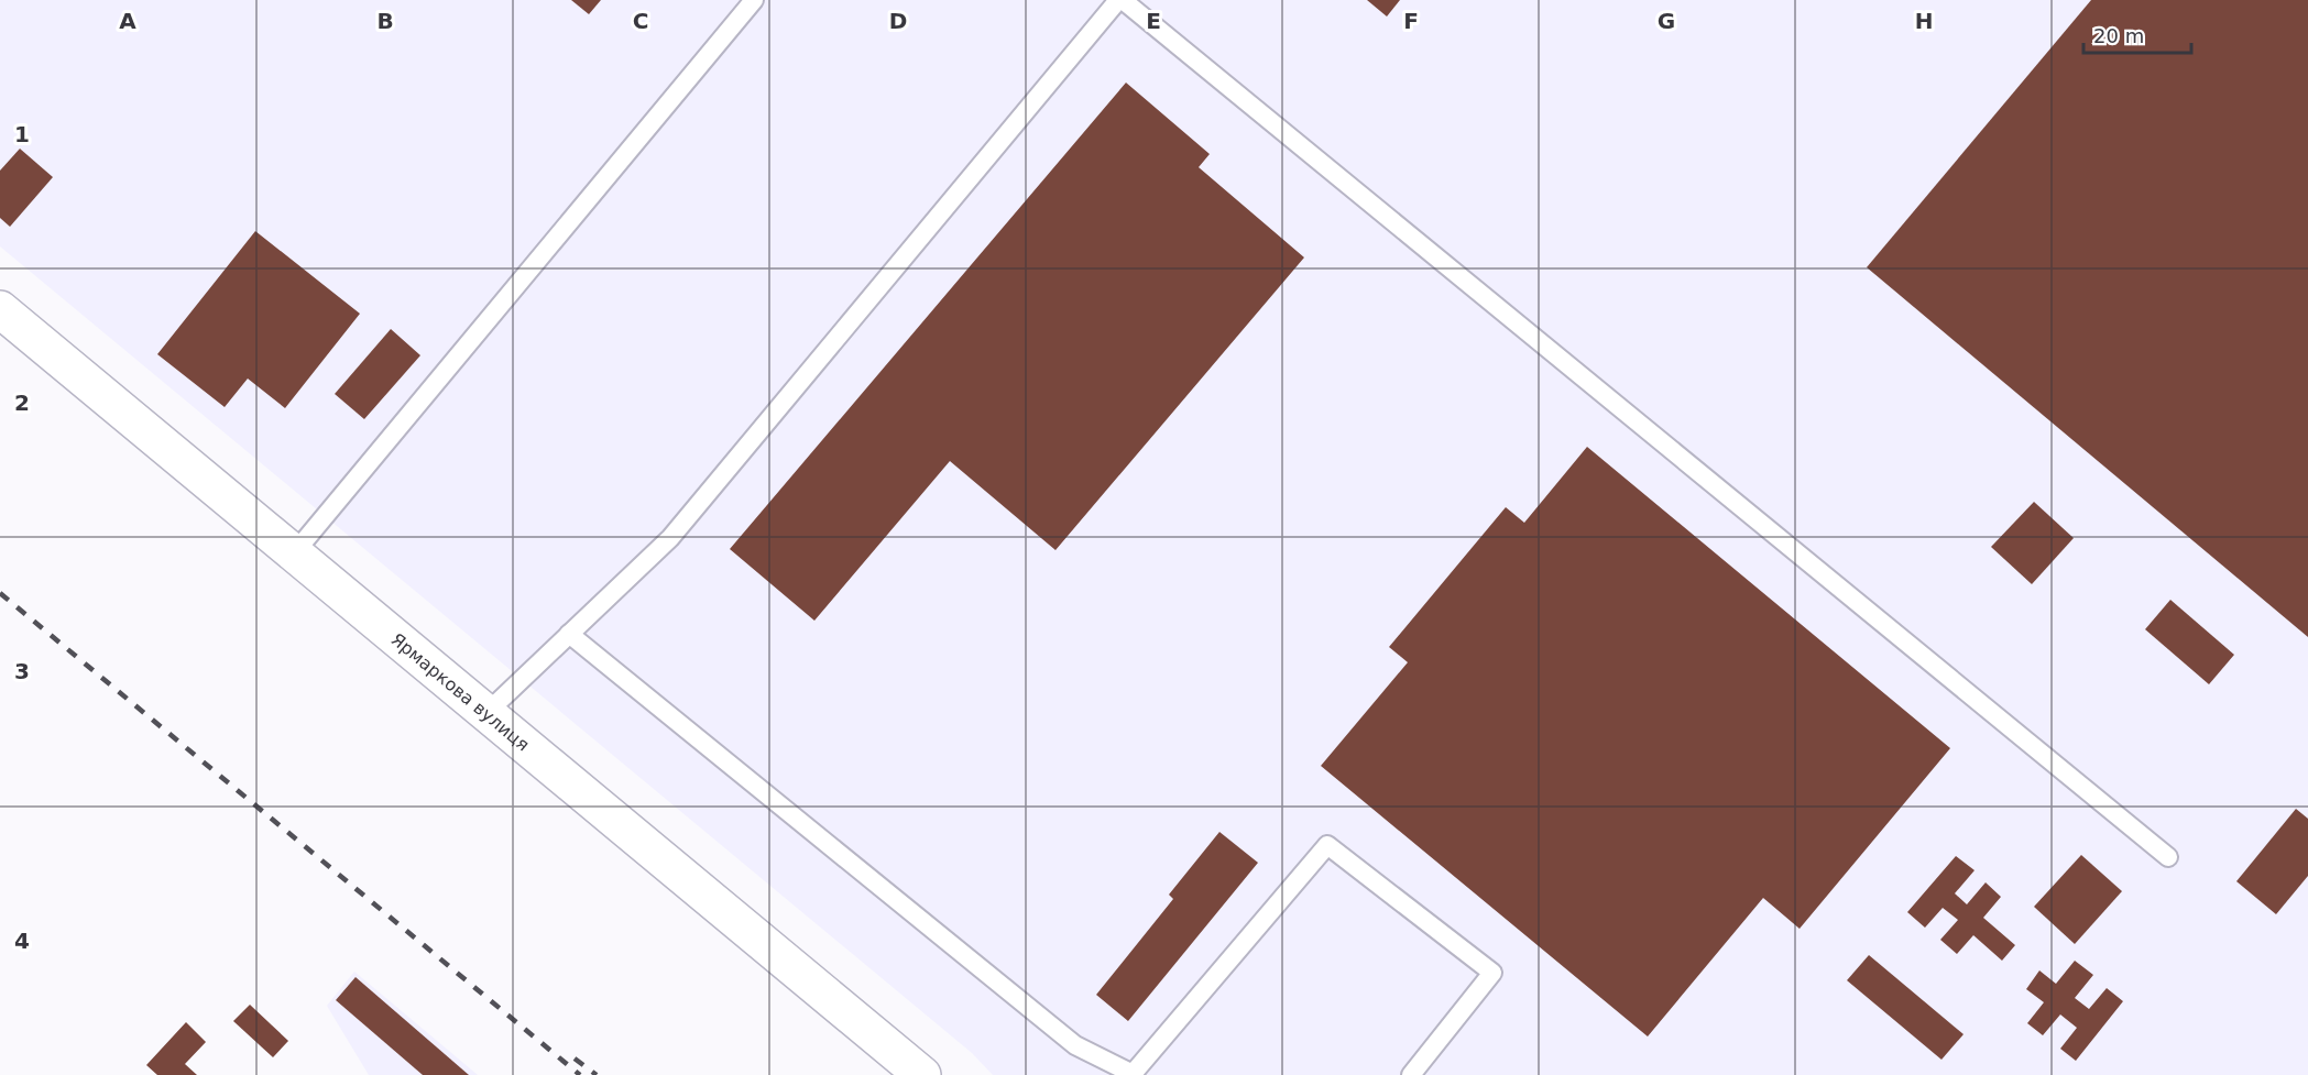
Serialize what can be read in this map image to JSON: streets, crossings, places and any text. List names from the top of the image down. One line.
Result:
{"streets":{"street":["Ярмаркова вулиця"]},"scale_bar":"20 m","grid":{"columns":["A","B","C","D","E","F","G","H"],"rows":["1","2","3","4"]}}
